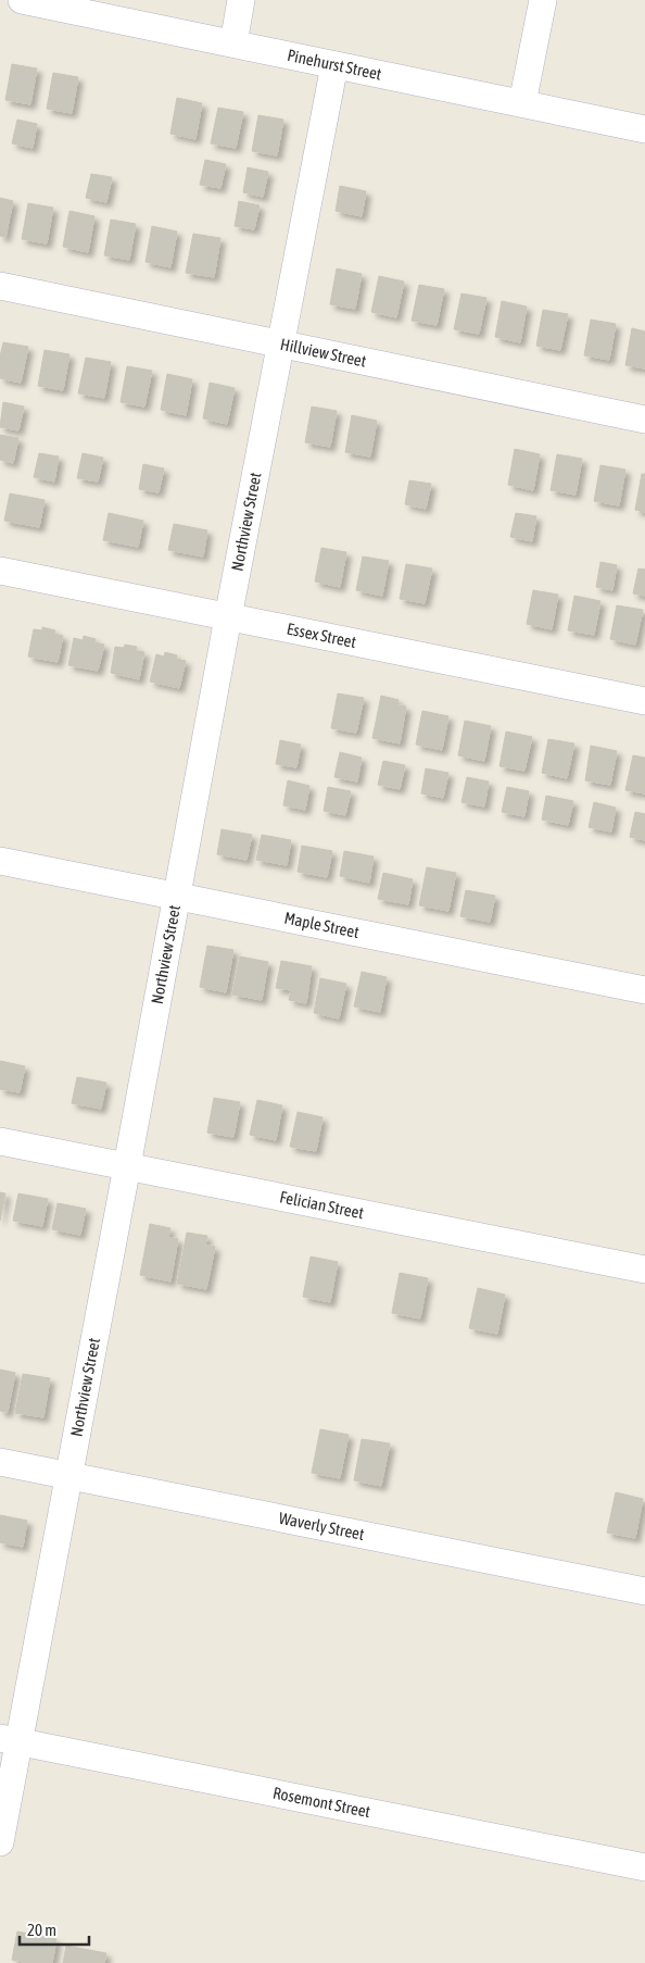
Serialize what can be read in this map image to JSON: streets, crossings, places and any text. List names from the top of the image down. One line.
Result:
{"streets":{"street":["Pinehurst Street","Hillview Street","Northview Street","Essex Street","Maple Street","Felician Street","Waverly Street","Rosemont Street"]},"crossings":[["Pinehurst Street","Northview Street"],["Hillview Street","Northview Street"],["Northview Street","Essex Street"],["Northview Street","Maple Street"],["Northview Street","Felician Street"],["Northview Street","Waverly Street"],["Northview Street","Rosemont Street"]],"scale_bar":"20 m"}
